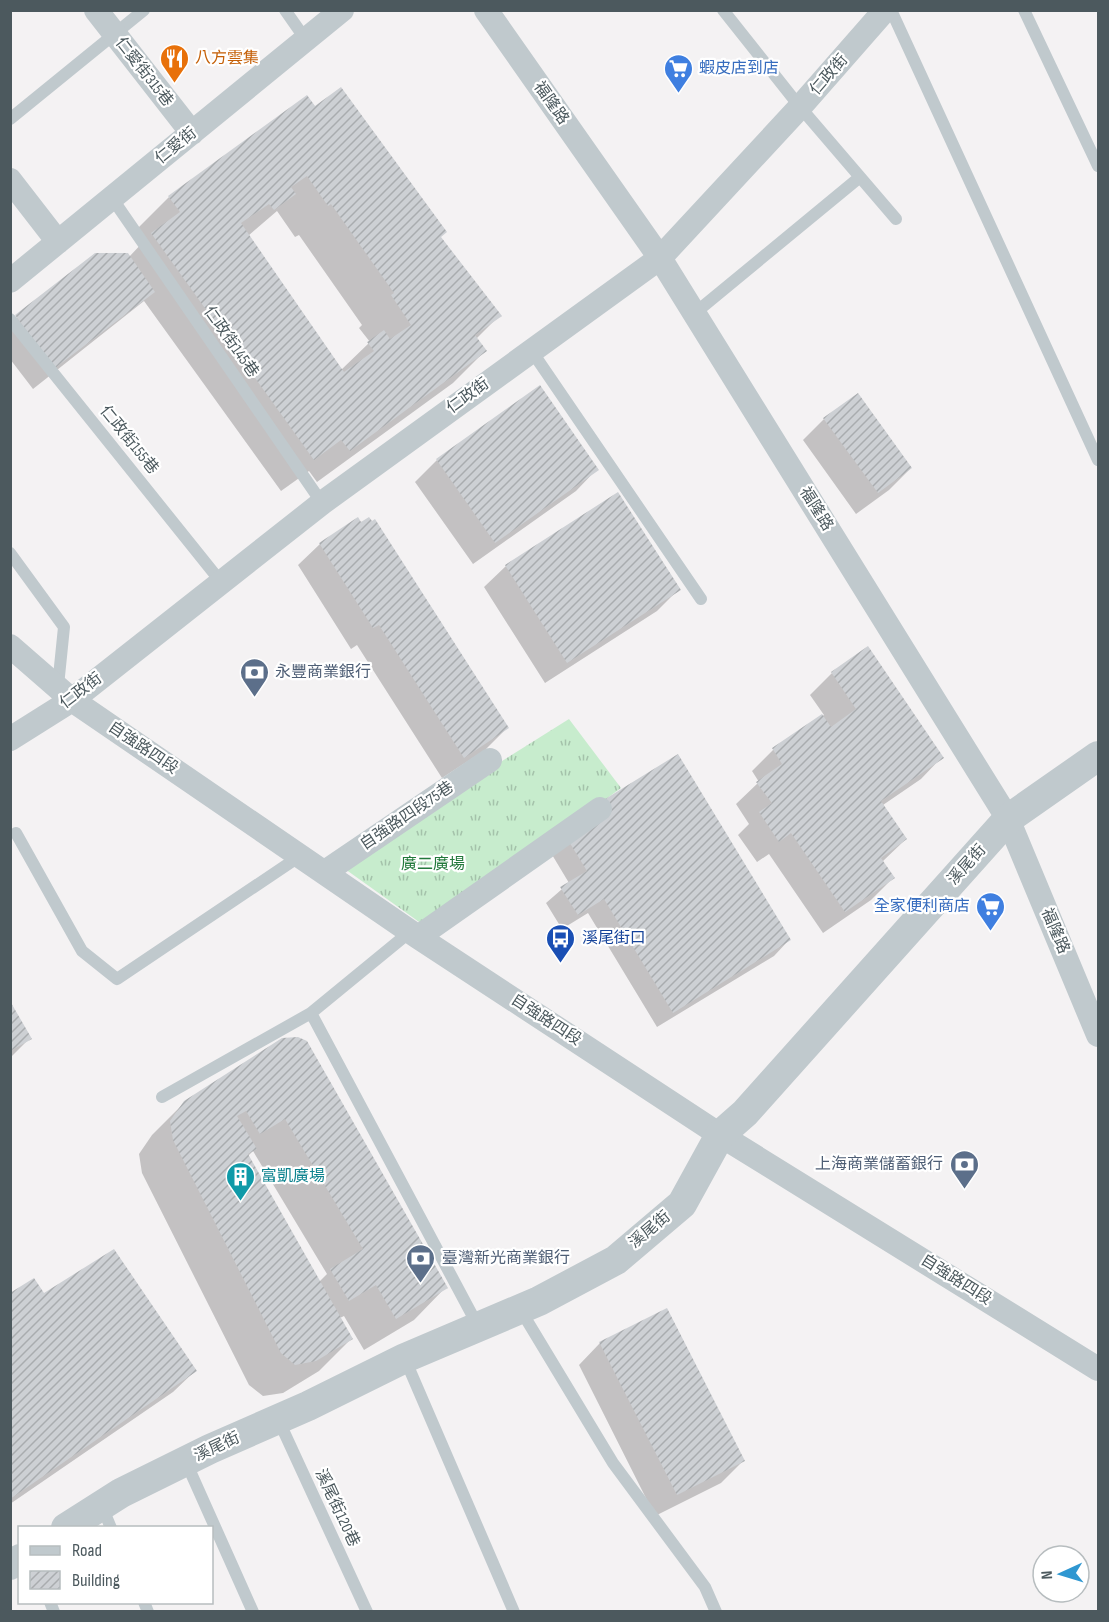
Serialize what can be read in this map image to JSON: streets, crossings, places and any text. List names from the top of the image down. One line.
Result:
{"streets":{"street":["仁愛街315巷","仁政街","福隆路","仁愛街","自強路四段","自強路四段75巷","溪尾街"],"lane":["仁政街145巷","仁政街155巷","溪尾街120巷"]},"crossings":[["仁愛街315巷","仁愛街"],["仁政街","福隆路"],["仁政街","仁政街145巷"],["仁政街","仁政街155巷"],["仁政街","自強路四段"],["福隆路","溪尾街"],["仁愛街","仁政街145巷"],["自強路四段","自強路四段75巷"],["自強路四段","溪尾街"],["溪尾街","溪尾街120巷"]],"parks":["廣二廣場"],"places":{"restaurant":["八方雲集"],"supermarket":["蝦皮店到店","全家便利商店"],"bank":["永豐商業銀行","上海商業儲蓄銀行","臺灣新光商業銀行"],"bus stop":["溪尾街口"],"building":["富凱廣場"]},"legend":["Road","Building"],"north":"left"}
